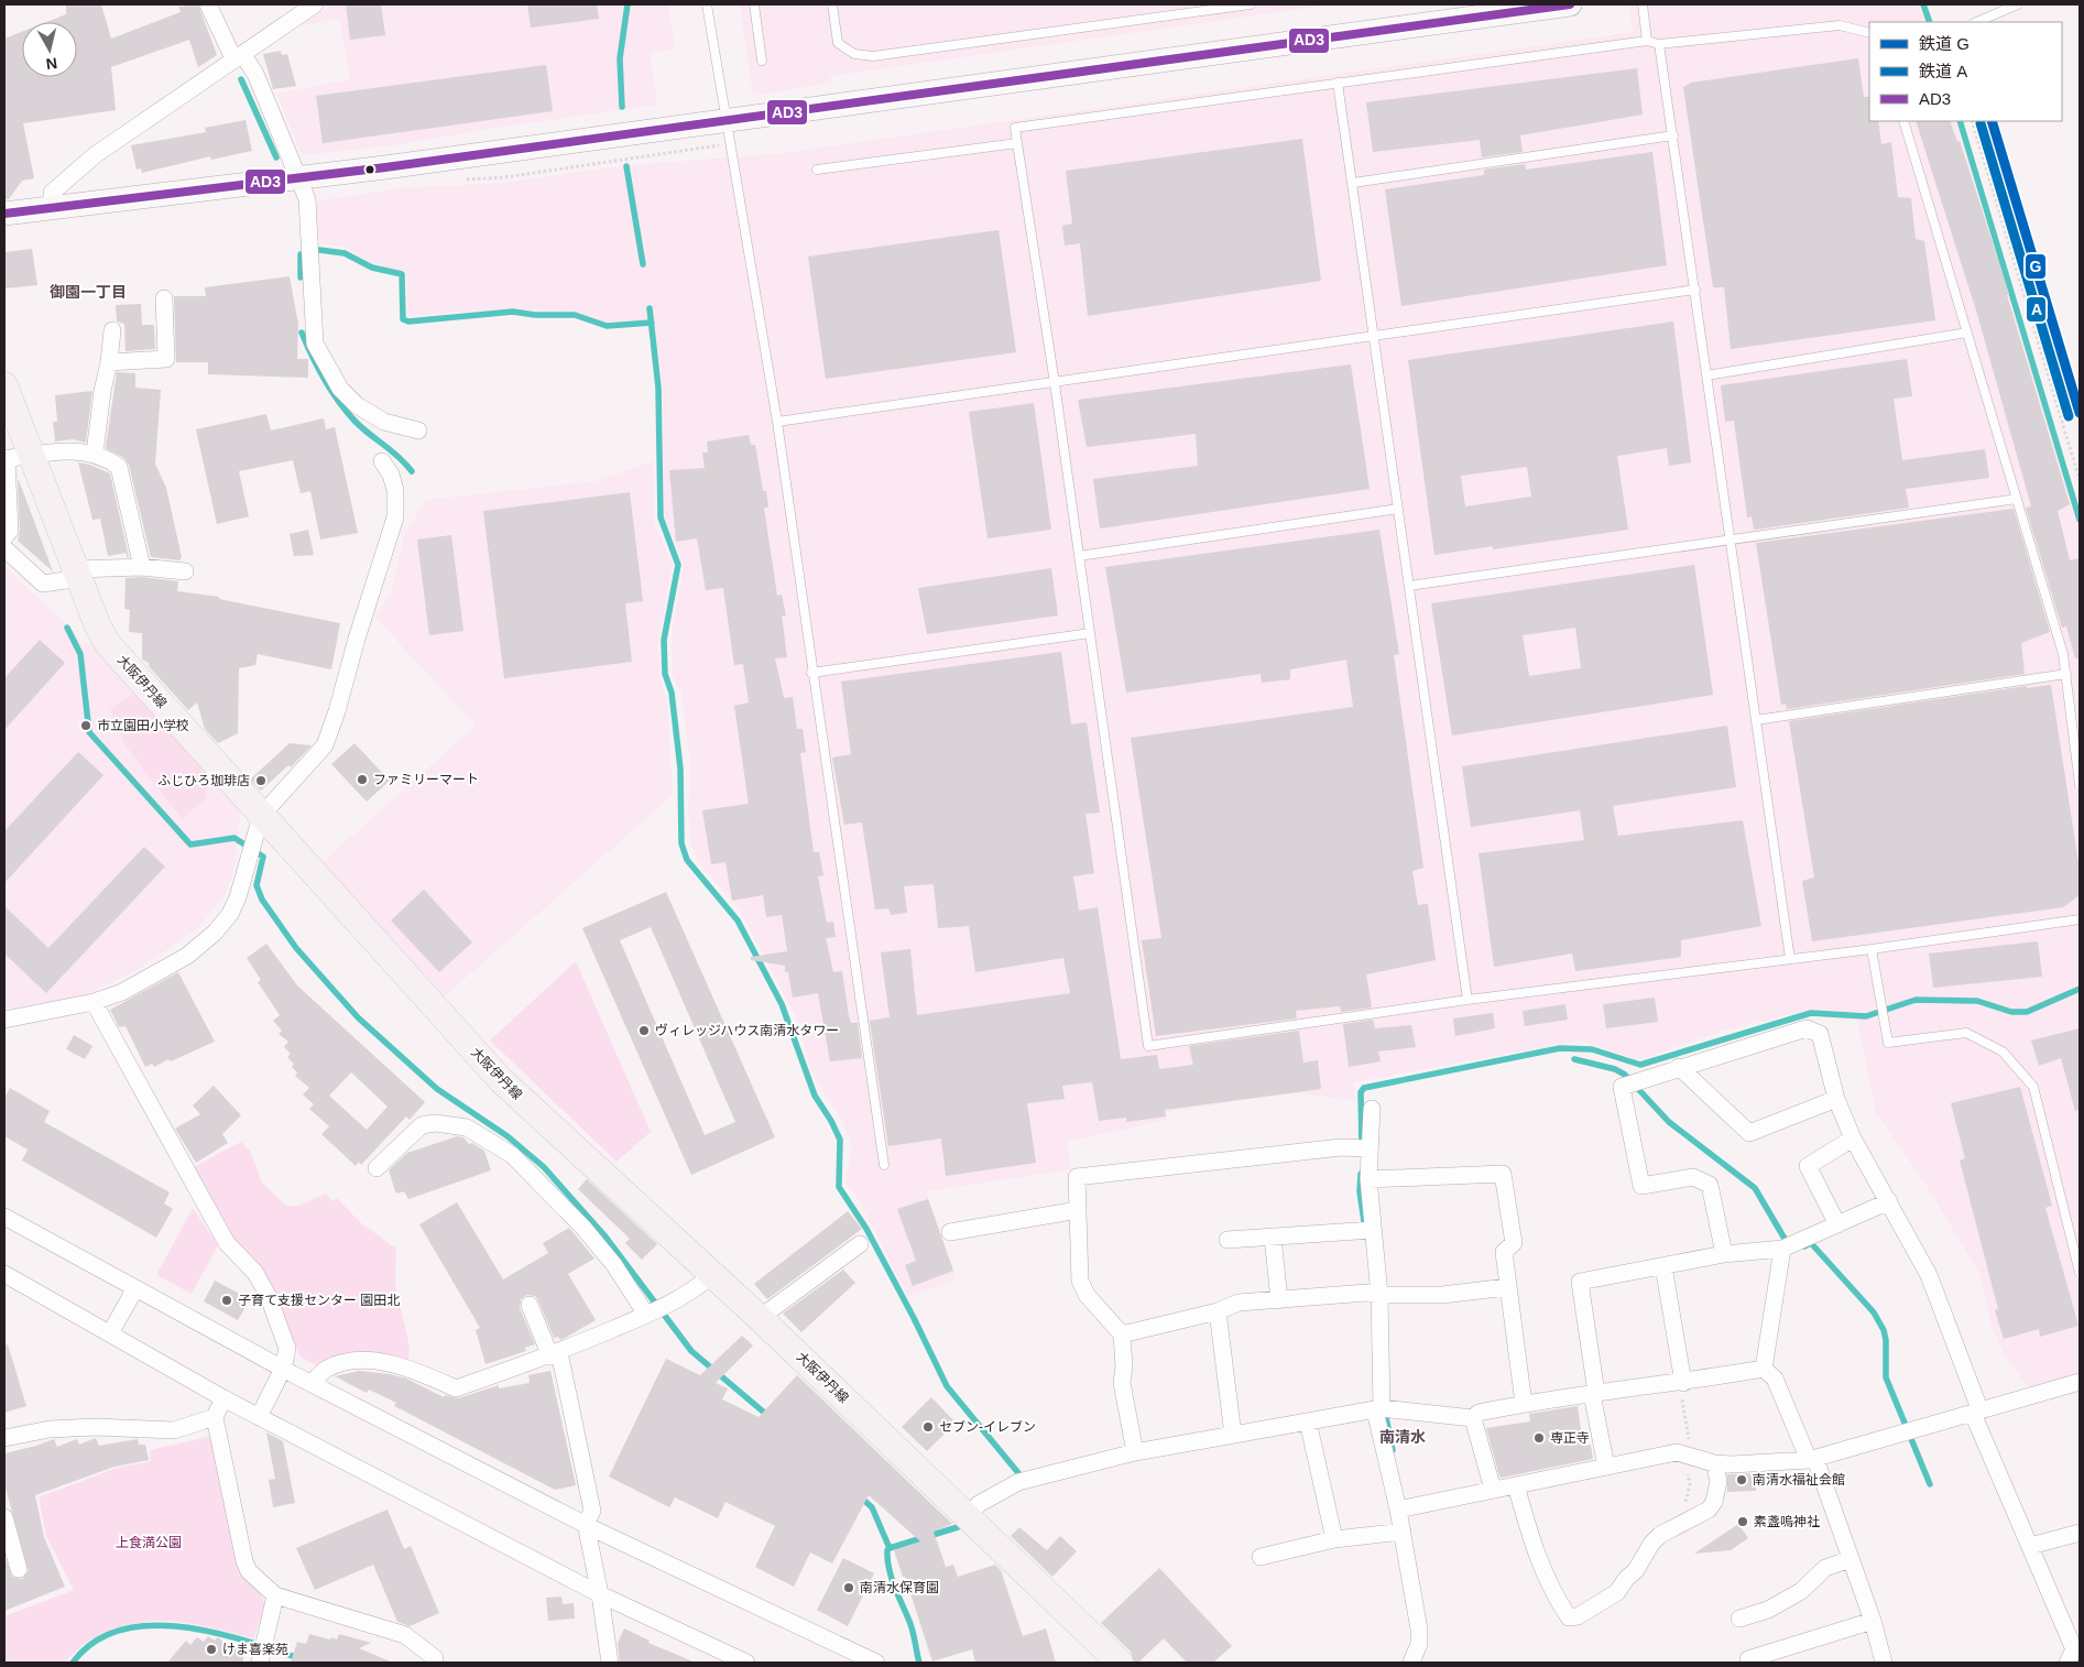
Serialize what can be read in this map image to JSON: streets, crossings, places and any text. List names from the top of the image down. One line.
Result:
{"streets":{"main road":["大阪伊丹線"]},"districts":["御園一丁目","南清水"],"parks":["上食満公園"],"places":["市立園田小学校","ファミリーマート","ふじひろ珈琲店","ヴィレッジハウス南清水タワー","子育て支援センター 園田北","セブン-イレブン","専正寺","南清水福祉会館","素盞嗚神社","南清水保育園","けま喜楽苑"],"lines":["transit line AD3","rail line G","rail line A"],"legend":["鉄道 G","鉄道 A","AD3"],"north":"bottom"}
